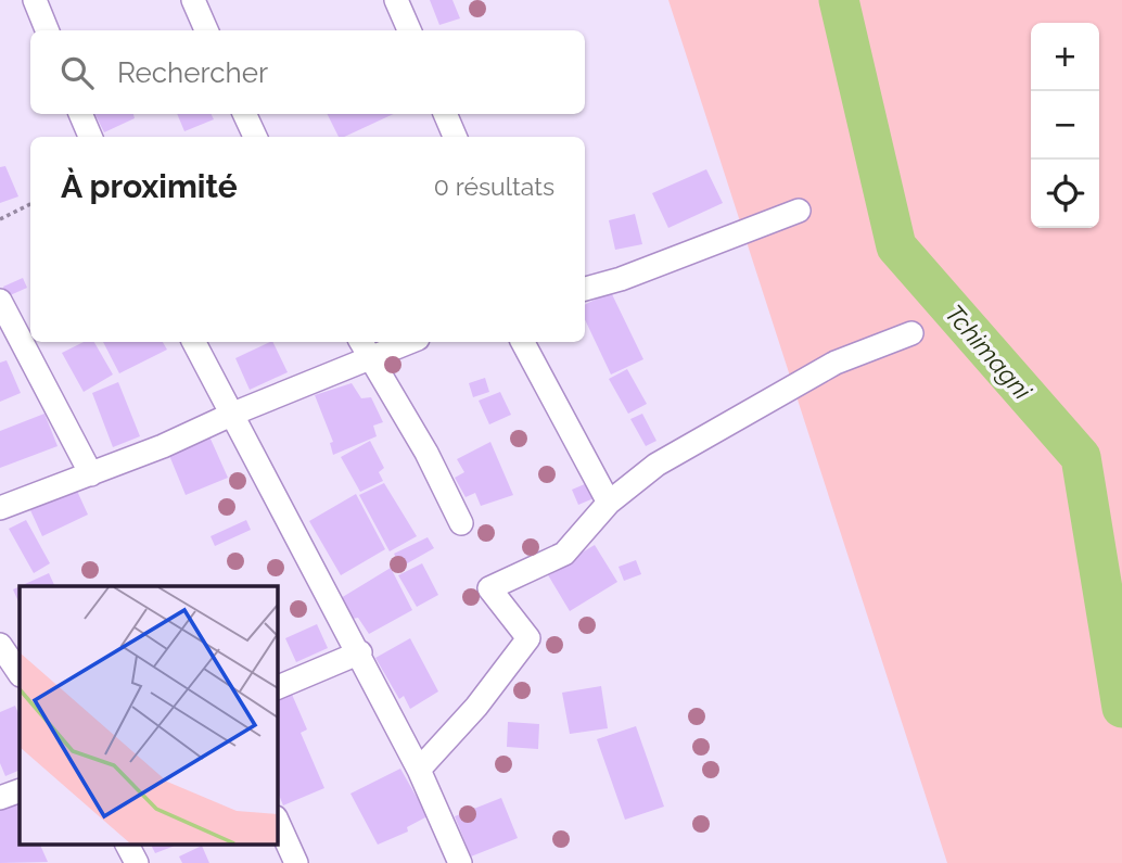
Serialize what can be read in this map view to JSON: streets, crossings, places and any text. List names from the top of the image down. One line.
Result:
{"water":["Tchimagni"],"page":{"map_buttons":["+","−"],"search":"Rechercher","heading":["À proximité","0 résultats"]}}
